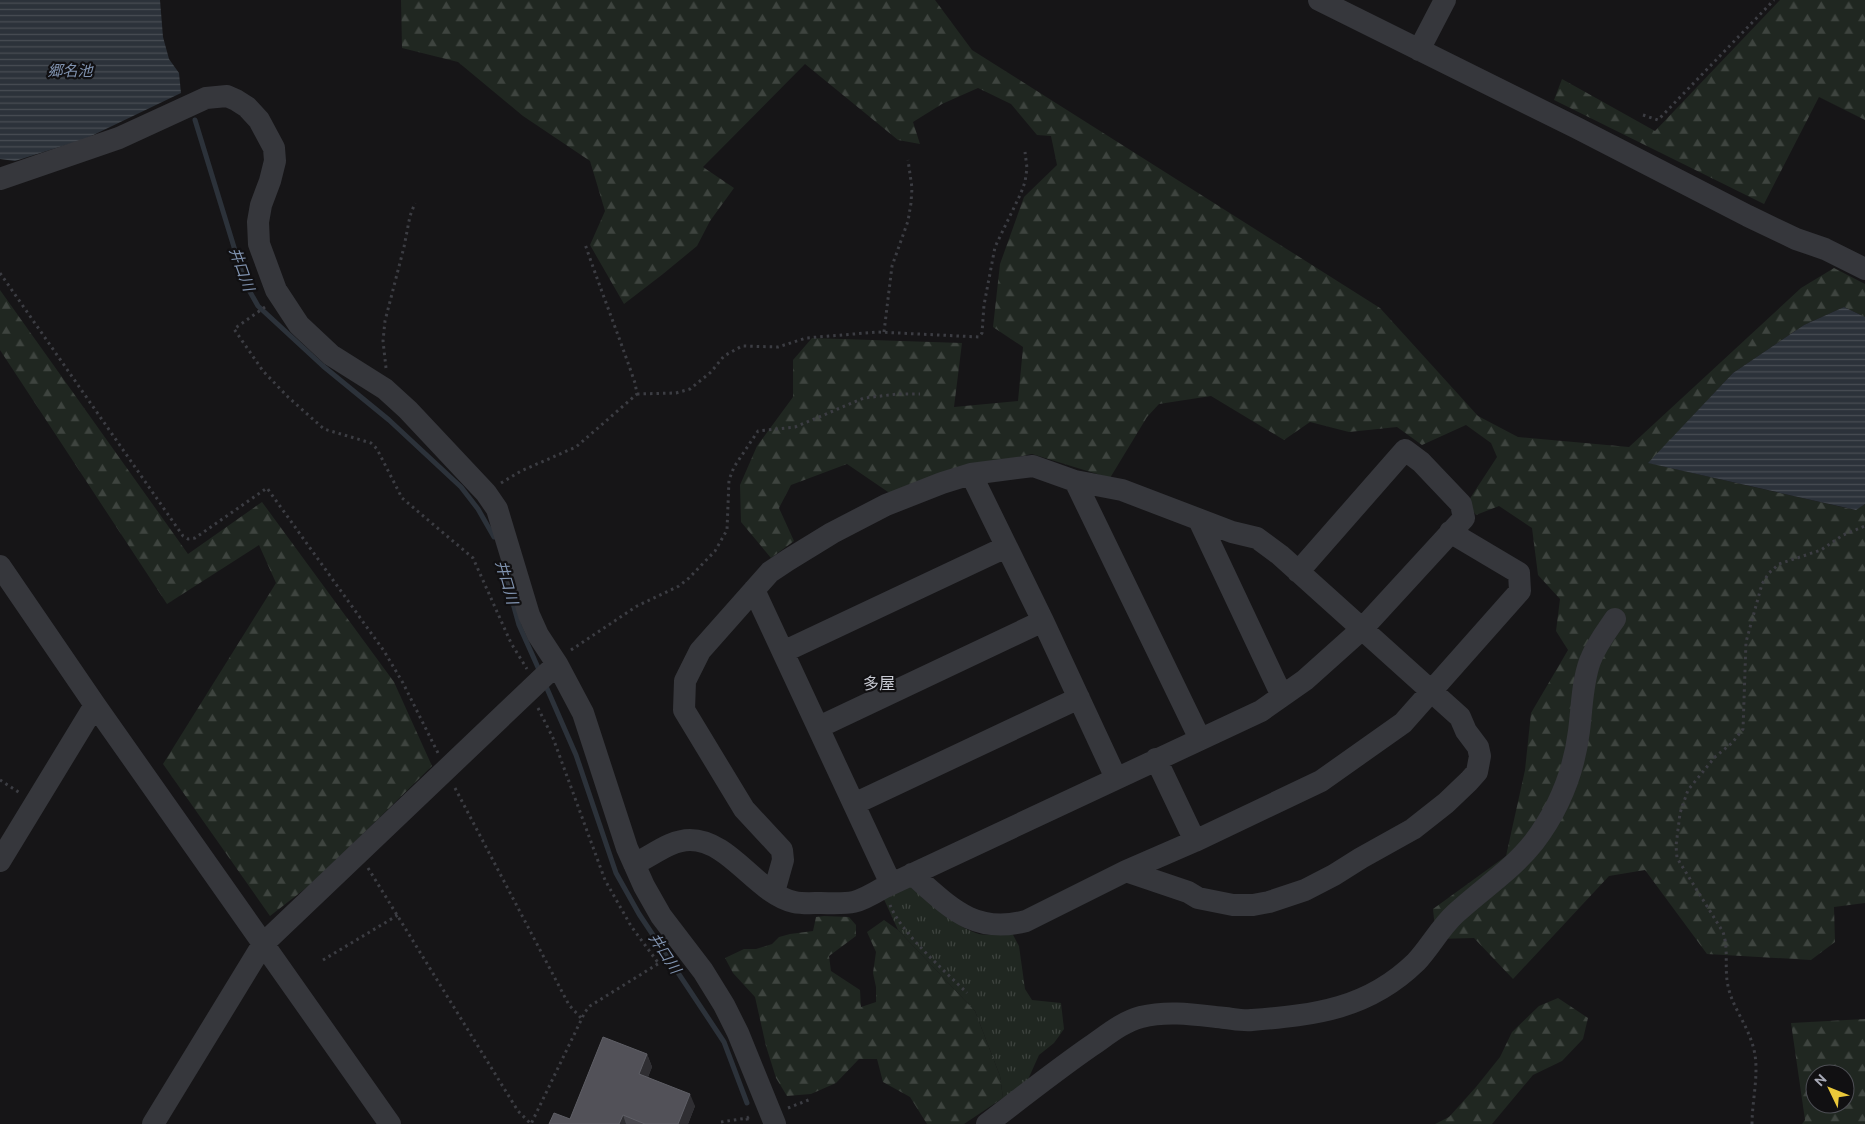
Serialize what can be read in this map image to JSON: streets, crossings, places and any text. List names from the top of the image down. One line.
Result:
{"districts":["多屋"],"water":["郷名池","井口川"],"north":"top left"}
